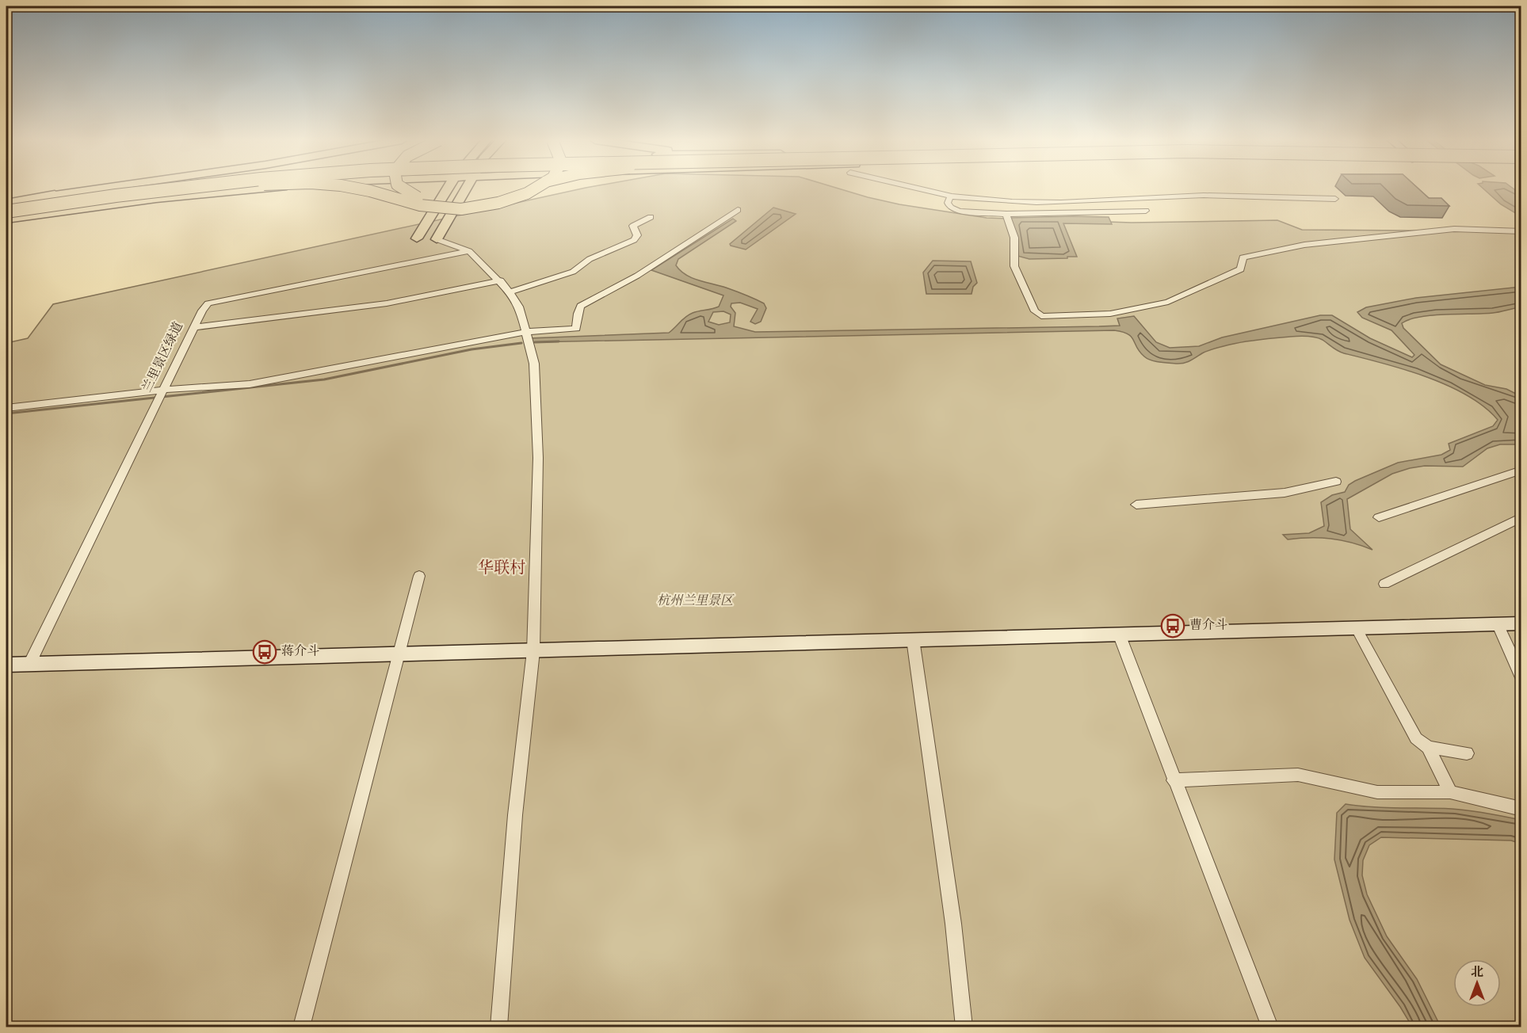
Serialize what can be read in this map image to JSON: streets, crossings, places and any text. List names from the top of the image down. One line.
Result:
{"streets":{"street":["兰里景区绿道"]},"districts":["华联村"],"parks":["杭州兰里景区"],"places":{"bus stop":["曹介斗","蒋介斗"]},"north":"top"}
